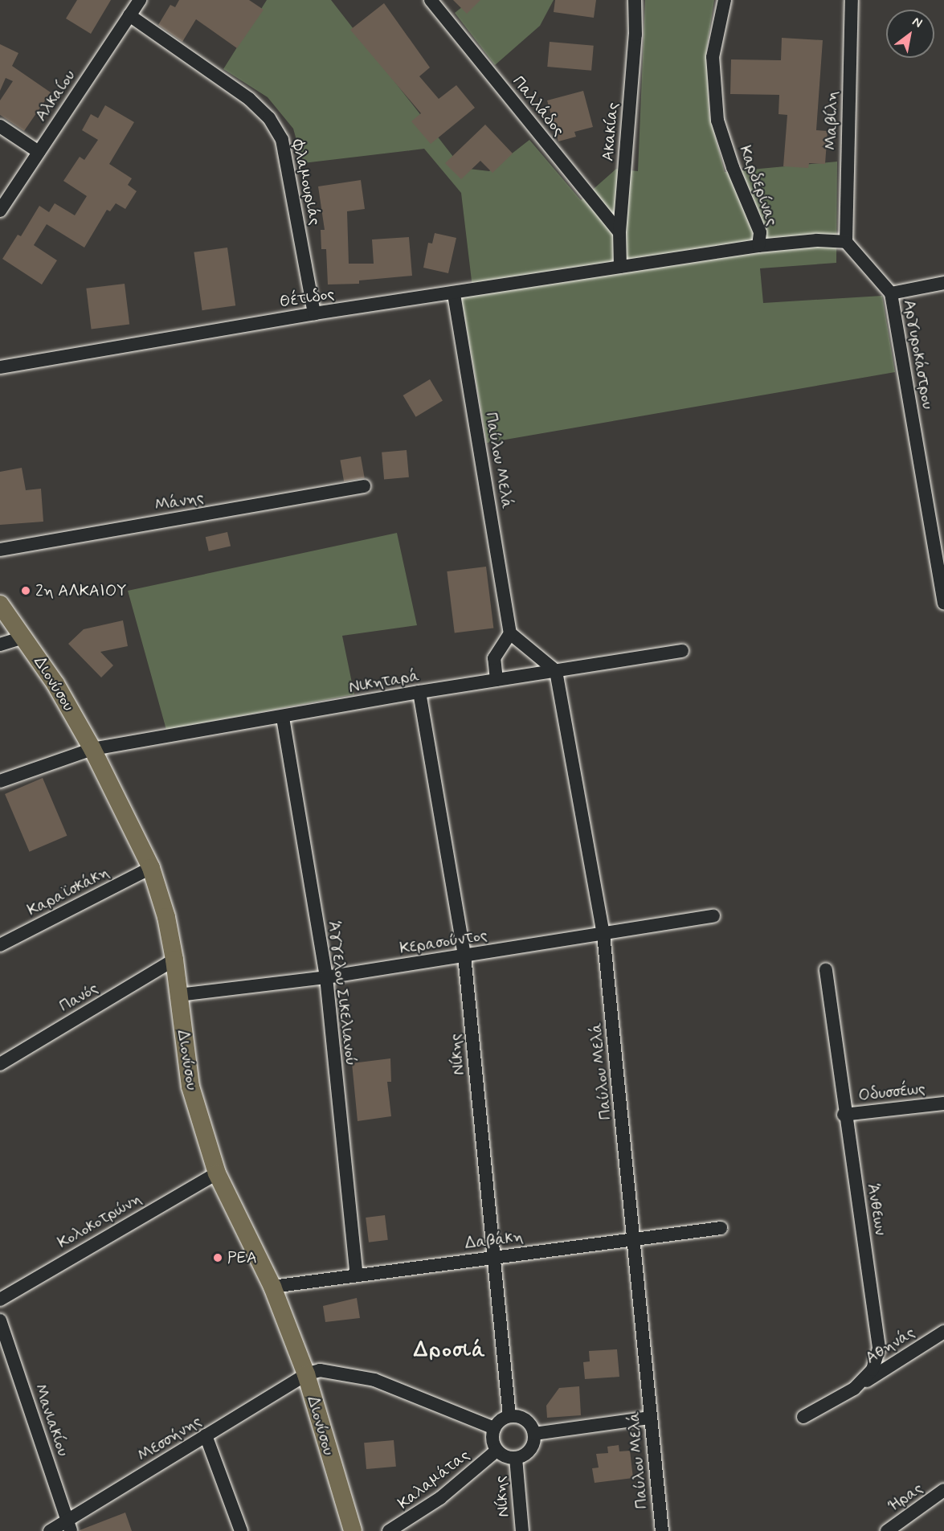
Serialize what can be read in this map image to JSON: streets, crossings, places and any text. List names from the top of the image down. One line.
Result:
{"streets":{"main road":["Διονύσου"],"street":["Αλκαίου","Παλλάδος","Μαβίλη","Ακακίας","Φλαμουριάς","Καρδερίνας","Θέτιδος","Αργυροκάστρου","Παύλου Μελά","Μάνης","Νικηταρά","Καραϊσκάκη","Κερασούντος","Άγγελου Σικελιανού","Πανός","Νίκης","Οδυσσέως","Άνθεων","Κολοκοτρώνη","Δαβάκη","Αθηνάς","Μανιακίου","Μεσσήνης","Καλαμάτας","Ήρας"]},"crossings":[["Αλκαίου","Φλαμουριάς"],["Παλλάδος","Ακακίας"],["Μαβίλη","Αργυροκάστρου"],["Ακακίας","Καρδερίνας"],["Ακακίας","Θέτιδος"],["Φλαμουριάς","Θέτιδος"],["Καρδερίνας","Θέτιδος"],["Θέτιδος","Παύλου Μελά"],["Παύλου Μελά","Νικηταρά"],["Παύλου Μελά","Κερασούντος"],["Παύλου Μελά","Δαβάκη"],["Νικηταρά","Διονύσου"],["Νικηταρά","Άγγελου Σικελιανού"],["Νικηταρά","Νίκης"],["Διονύσου","Καραϊσκάκη"],["Διονύσου","Κερασούντος"],["Διονύσου","Πανός"],["Διονύσου","Κολοκοτρώνη"],["Διονύσου","Δαβάκη"],["Διονύσου","Μεσσήνης"],["Κερασούντος","Άγγελου Σικελιανού"],["Κερασούντος","Νίκης"],["Άγγελου Σικελιανού","Δαβάκη"],["Νίκης","Δαβάκη"],["Νίκης","Καλαμάτας"],["Οδυσσέως","Άνθεων"],["Άνθεων","Αθηνάς"],["Μανιακίου","Μεσσήνης"]],"districts":["Δροσιά"],"places":["2η ΑΛΚΑΙΟΥ","ΡΕΑ"],"north":"top right"}
